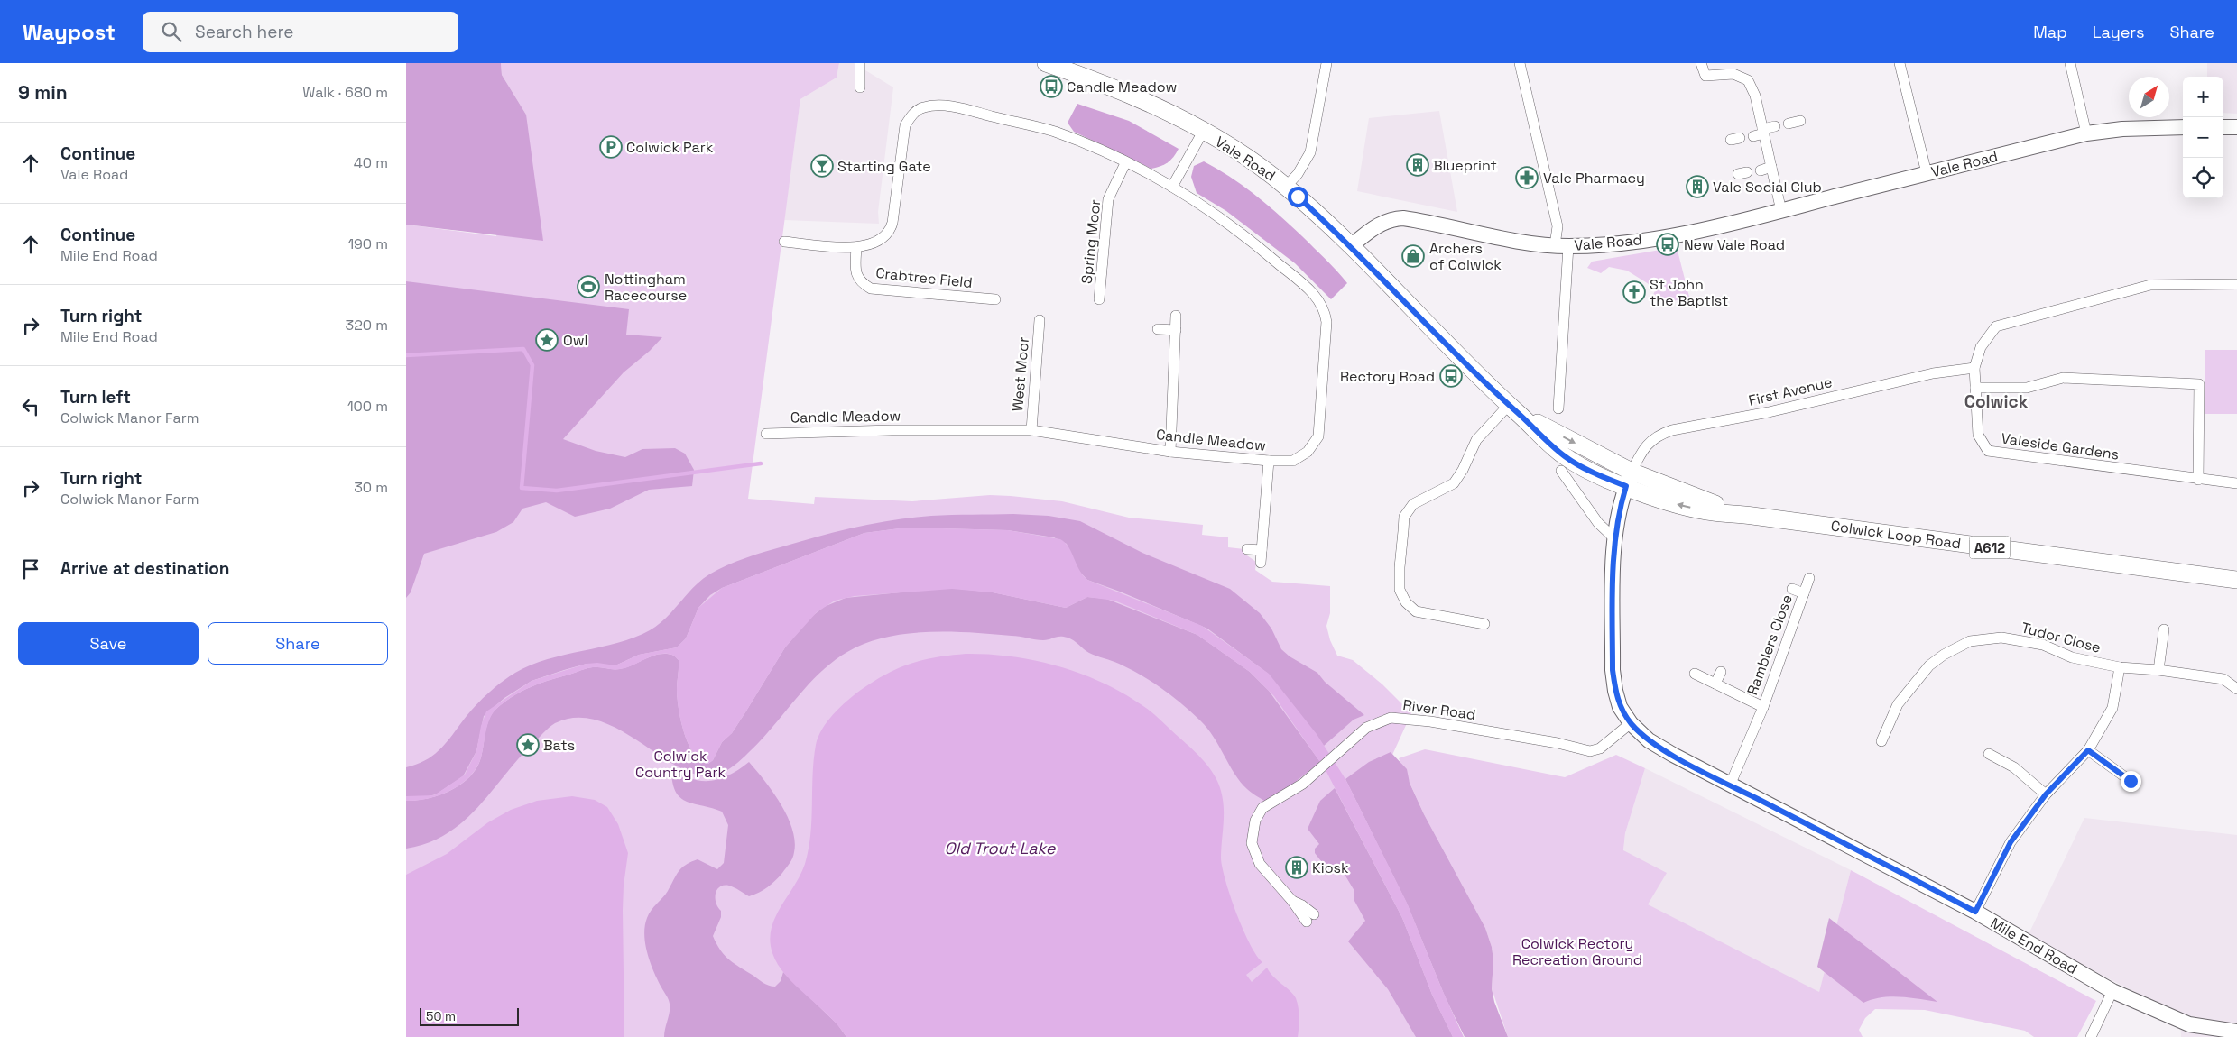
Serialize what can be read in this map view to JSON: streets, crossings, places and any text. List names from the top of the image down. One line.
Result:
{"streets":{"main road":["Vale Road","Colwick Loop Road","A612"],"street":["Spring Moor","Crabtree Field","West Moor","First Avenue","Candle Meadow","Valeside Gardens","Tudor Close","Ramblers Close","River Road","Mile End Road"]},"crossings":[["Vale Road","A612"],["Spring Moor","Candle Meadow"],["Crabtree Field","Candle Meadow"],["West Moor","Candle Meadow"],["First Avenue","Valeside Gardens"],["First Avenue","Colwick Loop Road"],["First Avenue","A612"],["First Avenue","Mile End Road"],["Colwick Loop Road","A612"],["Colwick Loop Road","Mile End Road"],["A612","Mile End Road"],["Ramblers Close","Mile End Road"],["River Road","Mile End Road"]],"districts":["Colwick"],"water":["Old Trout Lake"],"parks":["Colwick Country Park","Colwick Rectory Recreation Ground"],"places":{"bus stop":["Candle Meadow","New Vale Road","Rectory Road"],"parking":["Colwick Park"],"building":["Blueprint","Vale Social Club","Kiosk"],"bar":["Starting Gate"],"pharmacy":["Vale Pharmacy"],"shop":["Archers of Colwick"],"sports":["Nottingham Racecourse"],"church":["St John the Baptist"],"place":["Owl","Bats"]},"scale_bar":"50 m","north":"top right","page":{"header":"Waypost","search":"Search here","nav":["Map","Layers","Share"],"heading":["9 min","Walk · 680 m"],"map_buttons":["+","−"],"list":[["Continue","Vale Road","40 m"],["Continue","Mile End Road","190 m"],["Turn right","Mile End Road","320 m"],["Turn left","Colwick Manor Farm","100 m"],["Turn right","Colwick Manor Farm","30 m"],"Arrive at destination"],"buttons":["Save","Share"],"scale":"50 m"}}
